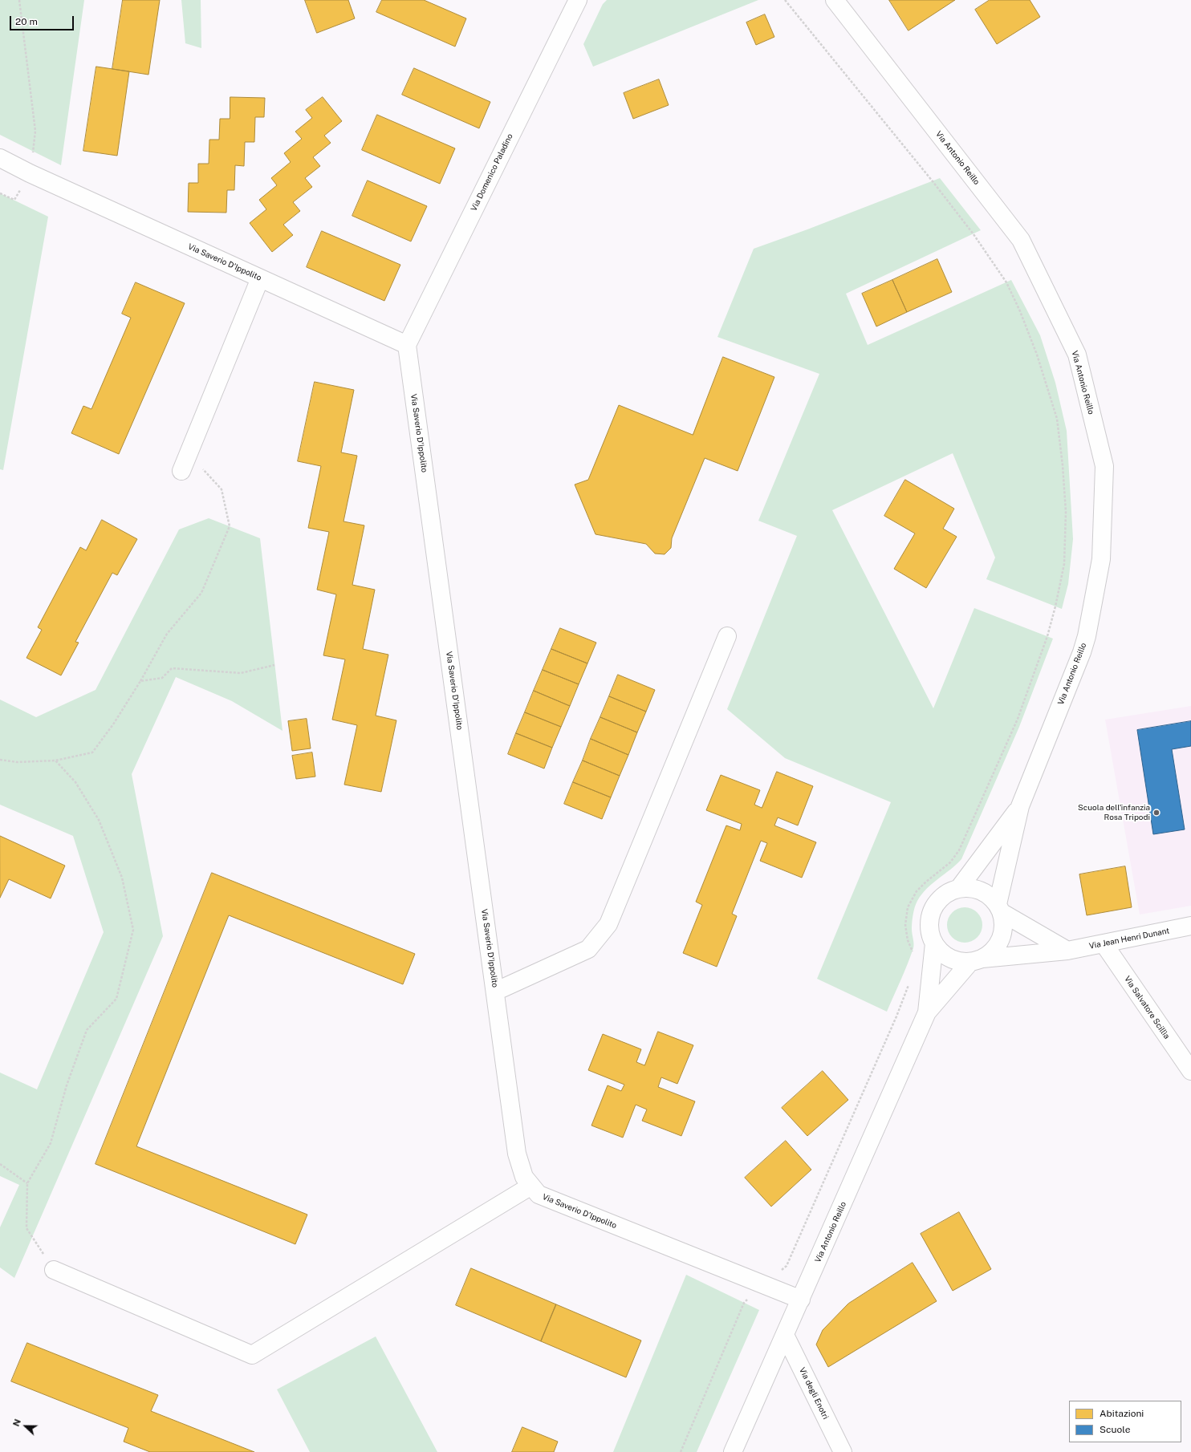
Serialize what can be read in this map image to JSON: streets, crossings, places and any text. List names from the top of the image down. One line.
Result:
{"streets":{"street":["Via Antonio Reillo","Via Domenico Paladino","Via Saverio D'Ippolito","Via Jean Henri Dunant","Via Salvatore Scillìa","Via degli Enotri"]},"crossings":[["Via Antonio Reillo","Via Saverio D'Ippolito"],["Via Antonio Reillo","Via Jean Henri Dunant"],["Via Antonio Reillo","Via degli Enotri"],["Via Domenico Paladino","Via Saverio D'Ippolito"],["Via Jean Henri Dunant","Via Salvatore Scillìa"]],"places":["Scuola dell'infanzia Rosa Tripodi"],"legend":["Abitazioni","Scuole"],"scale_bar":"20 m","north":"left"}
